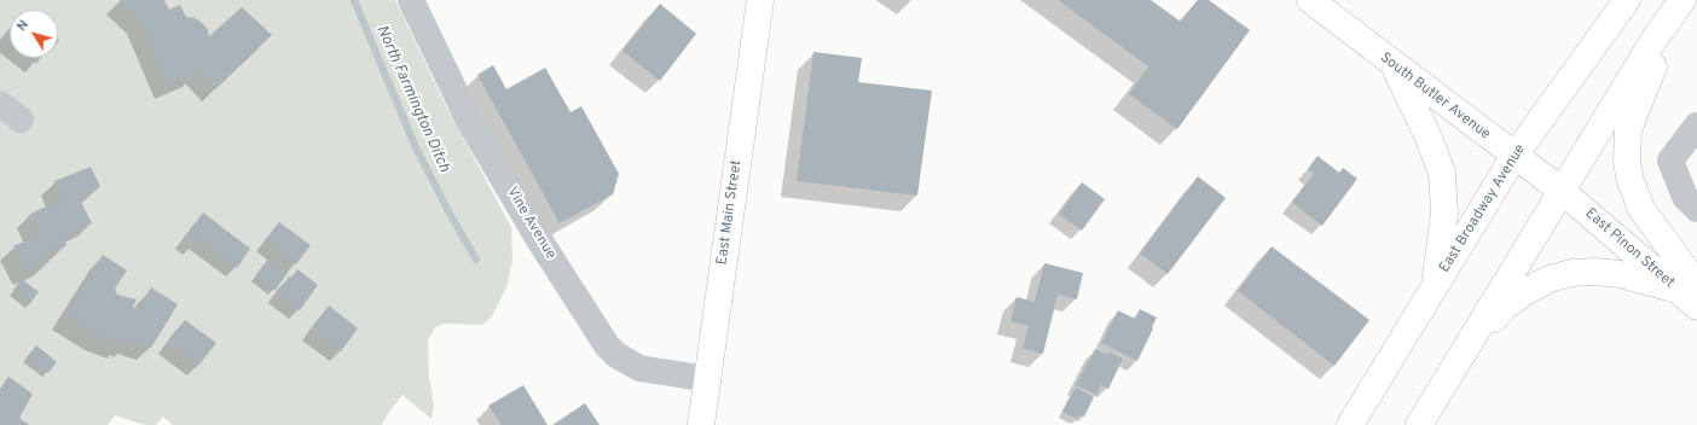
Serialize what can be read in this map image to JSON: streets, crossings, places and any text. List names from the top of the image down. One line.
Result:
{"streets":{"main road":["South Butler Avenue","East Broadway Avenue","East Main Street","East Pinon Street"],"street":["Vine Avenue"]},"crossings":[["South Butler Avenue","East Broadway Avenue"],["South Butler Avenue","East Pinon Street"],["East Main Street","Vine Avenue"]],"water":["North Farmington Ditch"],"north":"top left"}
